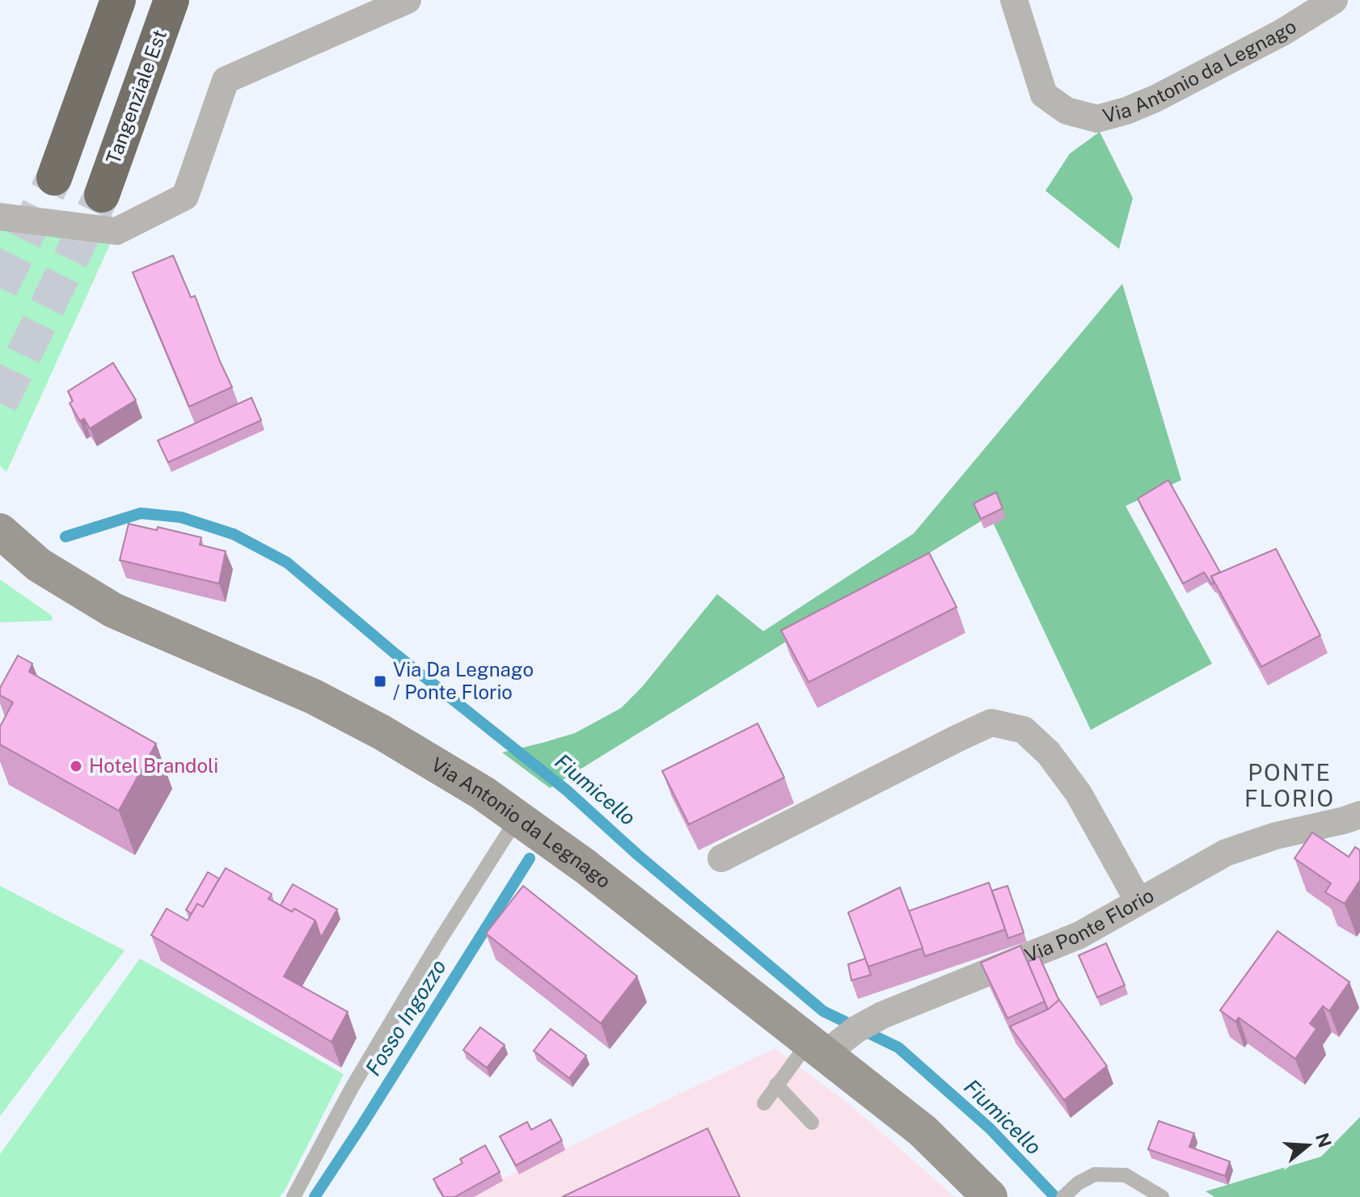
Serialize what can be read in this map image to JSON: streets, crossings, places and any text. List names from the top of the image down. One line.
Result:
{"streets":{"highway":["Tangenziale Est"],"street":["Via Antonio da Legnago","Via Ponte Florio"]},"crossings":[["Via Antonio da Legnago","Via Ponte Florio"]],"districts":["PONTE FLORIO"],"water":["Fiumicello","Fosso Ingozzo"],"places":{"transit":["Via Da Legnago / Ponte Florio"],"other":["Hotel Brandoli"]},"north":"right"}
